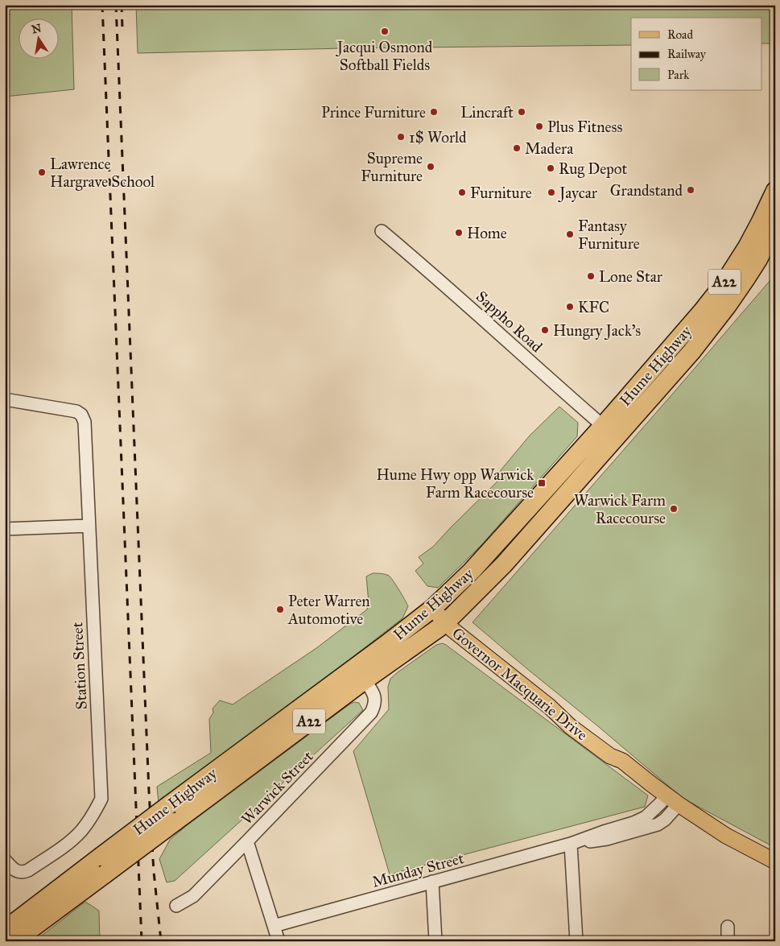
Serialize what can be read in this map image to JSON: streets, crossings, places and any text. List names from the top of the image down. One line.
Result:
{"streets":{"highway":["A22","Hume Highway"],"main road":["Governor Macquarie Drive"],"street":["Sappho Road","Station Street","Warwick Street","Munday Street"]},"crossings":[["Sappho Road","Hume Highway"],["Hume Highway","Governor Macquarie Drive"],["Hume Highway","Warwick Street"],["Governor Macquarie Drive","Munday Street"]],"places":{"other":["Jacqui Osmond Softball Fields","Prince Furniture","Lincraft","Plus Fitness","1$ World","Madera","Supreme Furniture","Rug Depot","Lawrence Hargrave School","Grandstand","Furniture","Jaycar","Home","Fantasy Furniture","Lone Star","KFC","Hungry Jack's","Warwick Farm Racecourse","Peter Warren Automotive"],"transit":["Hume Hwy opp Warwick Farm Racecourse"]},"legend":["Road","Railway","Park"],"north":"top"}
